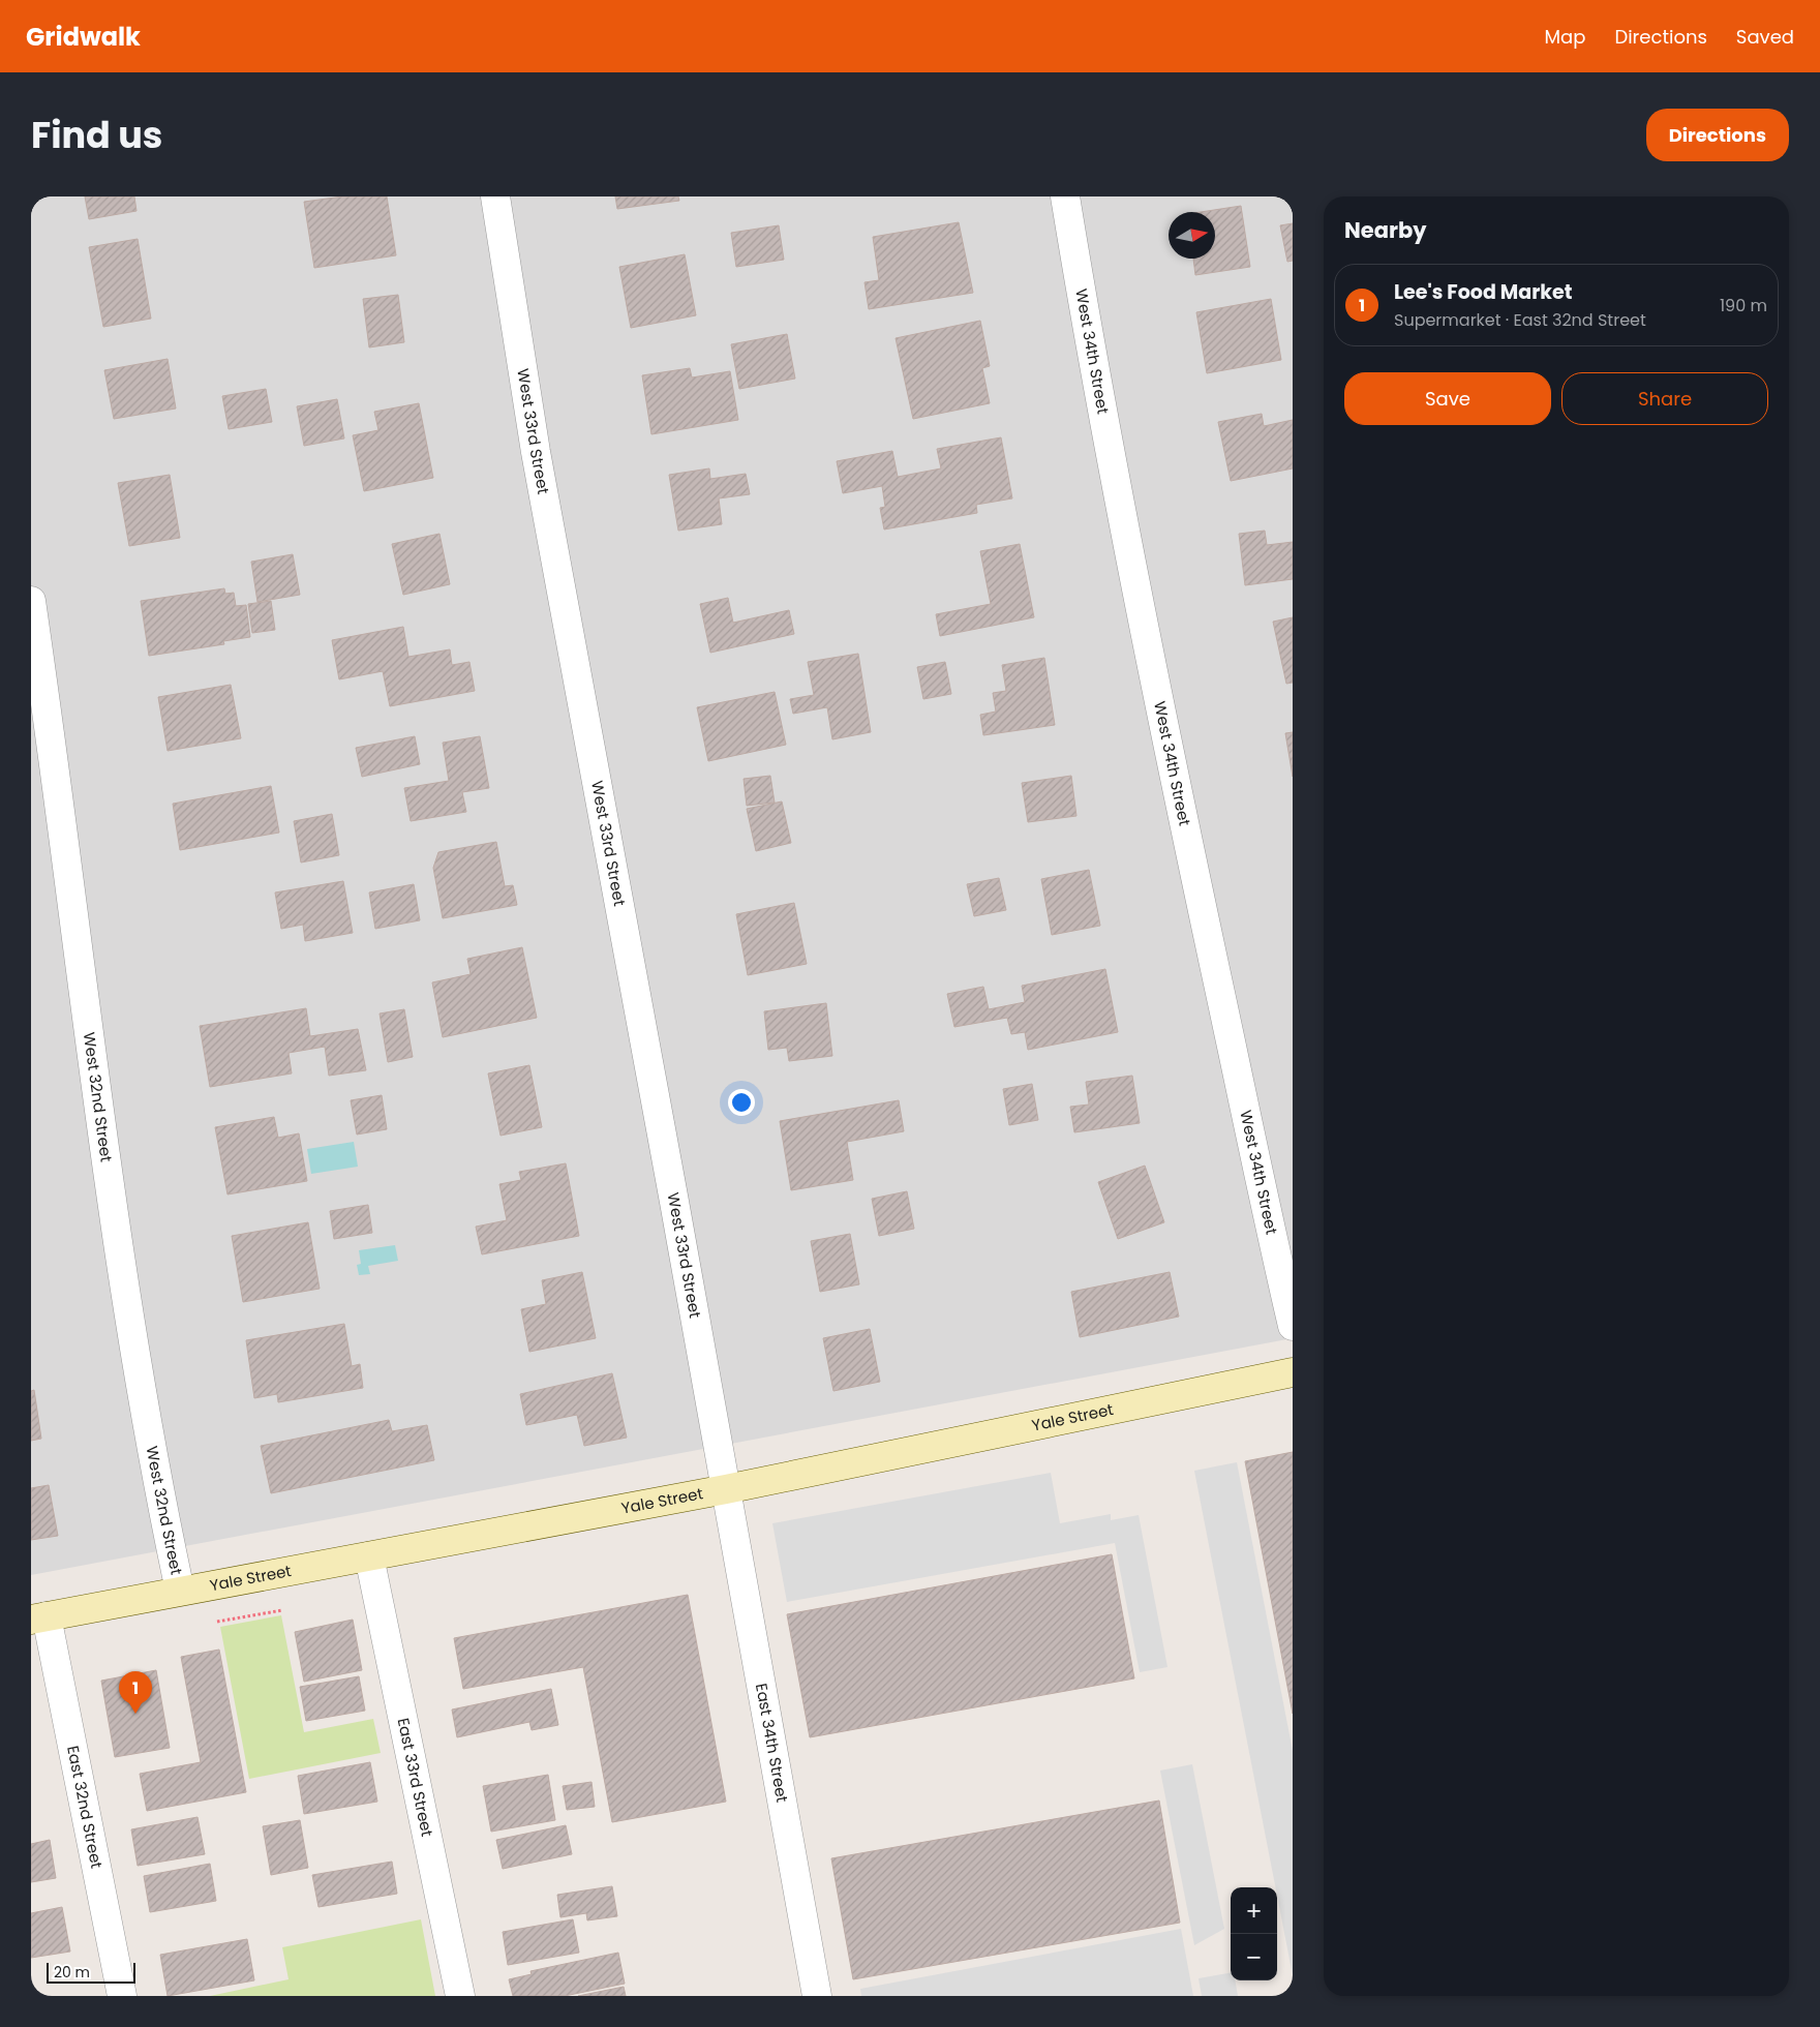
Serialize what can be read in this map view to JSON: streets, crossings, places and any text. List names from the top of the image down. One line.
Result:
{"streets":{"main road":["Yale Street"],"street":["West 34th Street","West 33rd Street","West 32nd Street","East 34th Street","East 33rd Street","East 32nd Street"]},"crossings":[["West 33rd Street","Yale Street"],["West 33rd Street","East 34th Street"],["West 32nd Street","Yale Street"],["Yale Street","East 34th Street"],["Yale Street","East 33rd Street"],["Yale Street","East 32nd Street"]],"scale_bar":"20 m","north":"right","page":{"header":"Gridwalk","nav":["Map","Directions","Saved"],"title":"Find us","buttons":["Directions",["Save","Share"]],"heading":"Nearby","list":[{"mark":"1","name":"Lee's Food Market","note":"Supermarket · East 32nd Street","value":"190 m"}],"pins":"1","map_buttons":["+","−"],"scale":"20 m"}}
